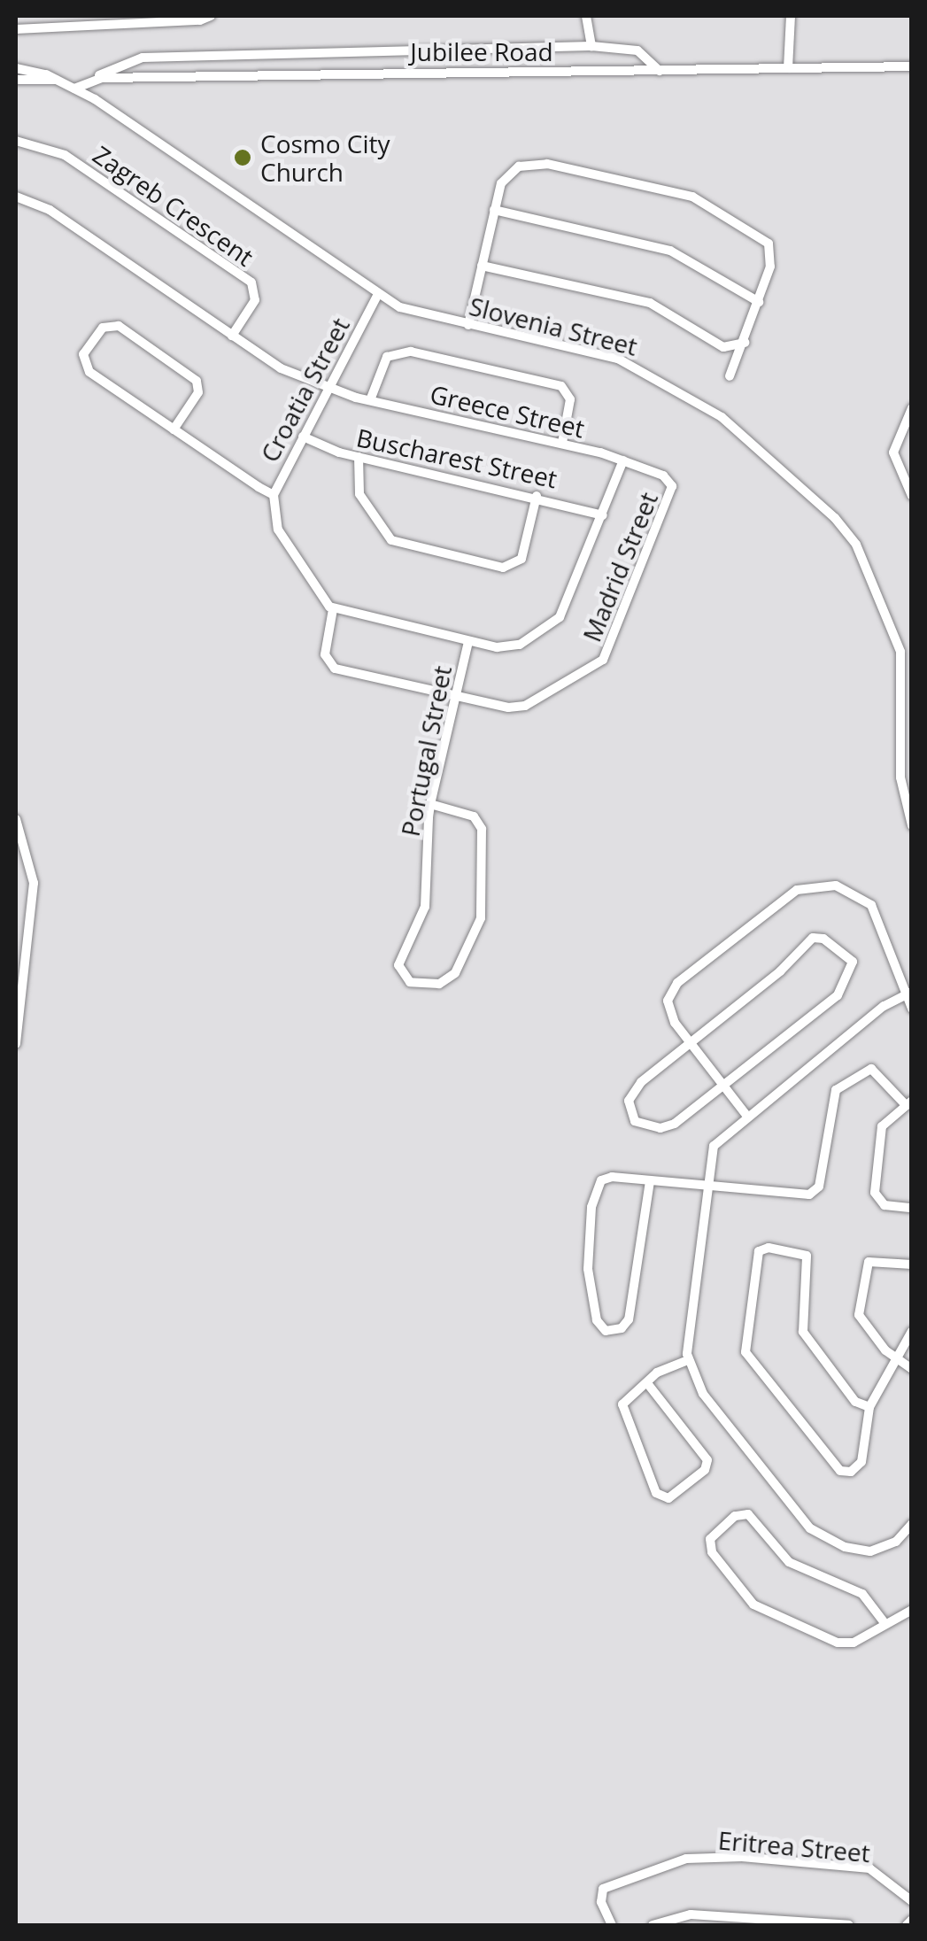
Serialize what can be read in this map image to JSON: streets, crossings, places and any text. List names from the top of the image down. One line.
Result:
{"streets":{"street":["Jubilee Road","Zagreb Crescent","Slovenia Street","Croatia Street","Greece Street","Buscharest Street","Madrid Street","Portugal Street","Eritrea Street"]},"crossings":[["Jubilee Road","Slovenia Street"],["Slovenia Street","Croatia Street"],["Croatia Street","Greece Street"],["Croatia Street","Buscharest Street"],["Croatia Street","Madrid Street"],["Greece Street","Madrid Street"],["Madrid Street","Portugal Street"]],"places":["Cosmo City Church"]}
